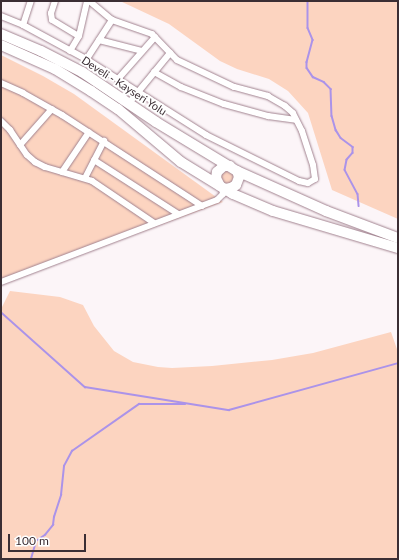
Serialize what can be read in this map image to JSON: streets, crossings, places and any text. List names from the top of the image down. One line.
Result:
{"streets":{"highway":["Develi - Kayseri Yolu"]},"scale_bar":"100 m"}
